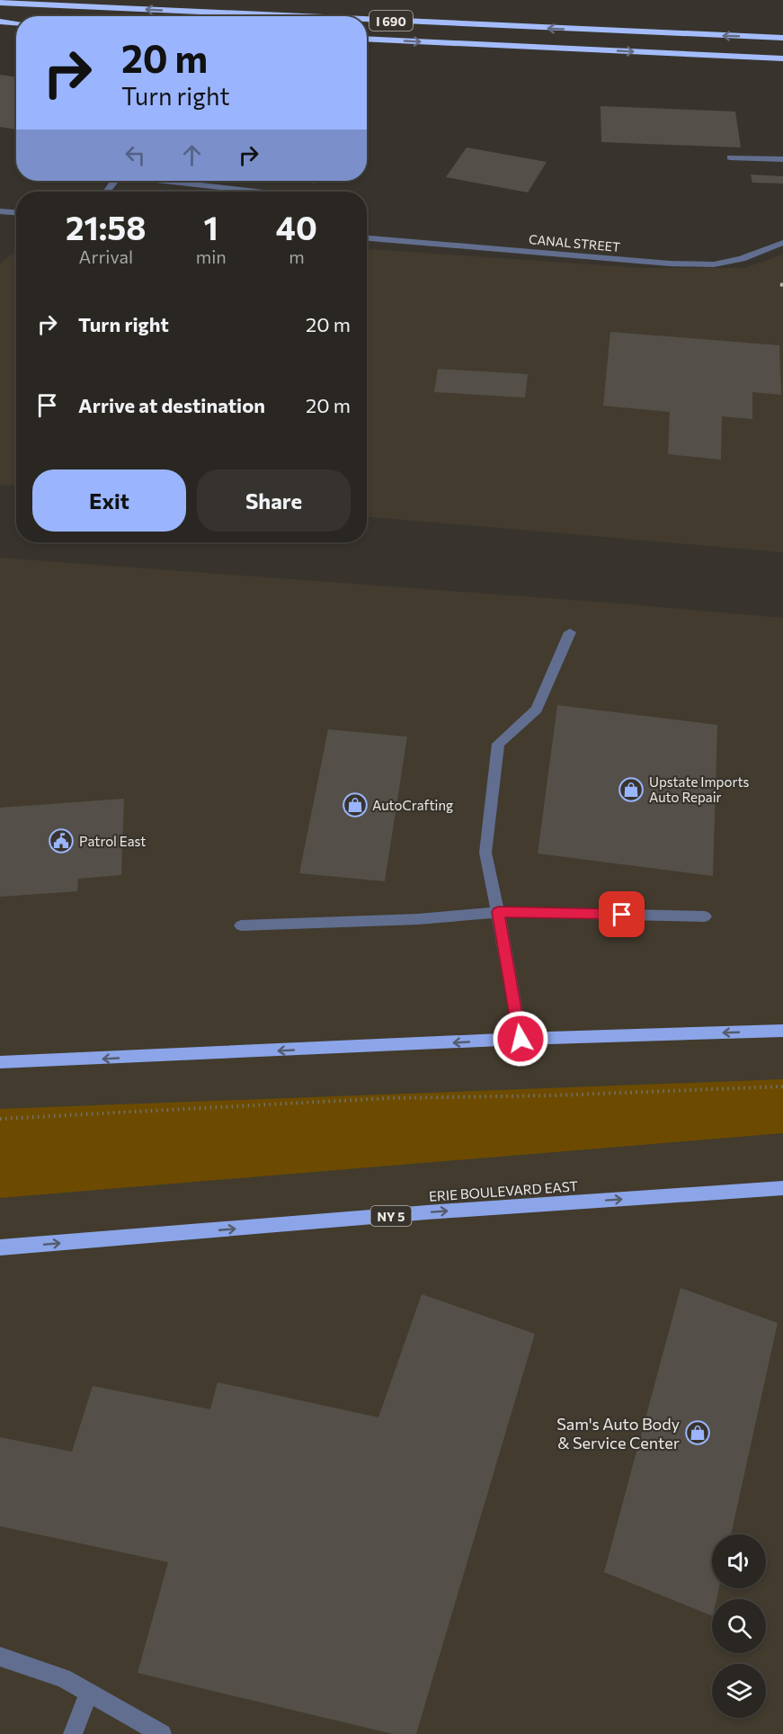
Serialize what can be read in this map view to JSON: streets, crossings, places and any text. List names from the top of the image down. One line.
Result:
{"streets":{"highway":["I 690"],"main road":["ERIE BOULEVARD EAST","NY 5"],"street":["CANAL STREET"]},"one_way":["ERIE BOULEVARD EAST"],"places":{"shop":["Upstate Imports Auto Repair","AutoCrafting","Sam's Auto Body & Service Center"],"public building":["Patrol East"]},"page":{"turn":["20 m","Turn right"],"eta":["21:58","Arrival","1","min","40","m"],"list":[{"name":"Turn right","value":"20 m"},{"name":"Arrive at destination","value":"20 m"}],"buttons":["Exit","Share"]}}
